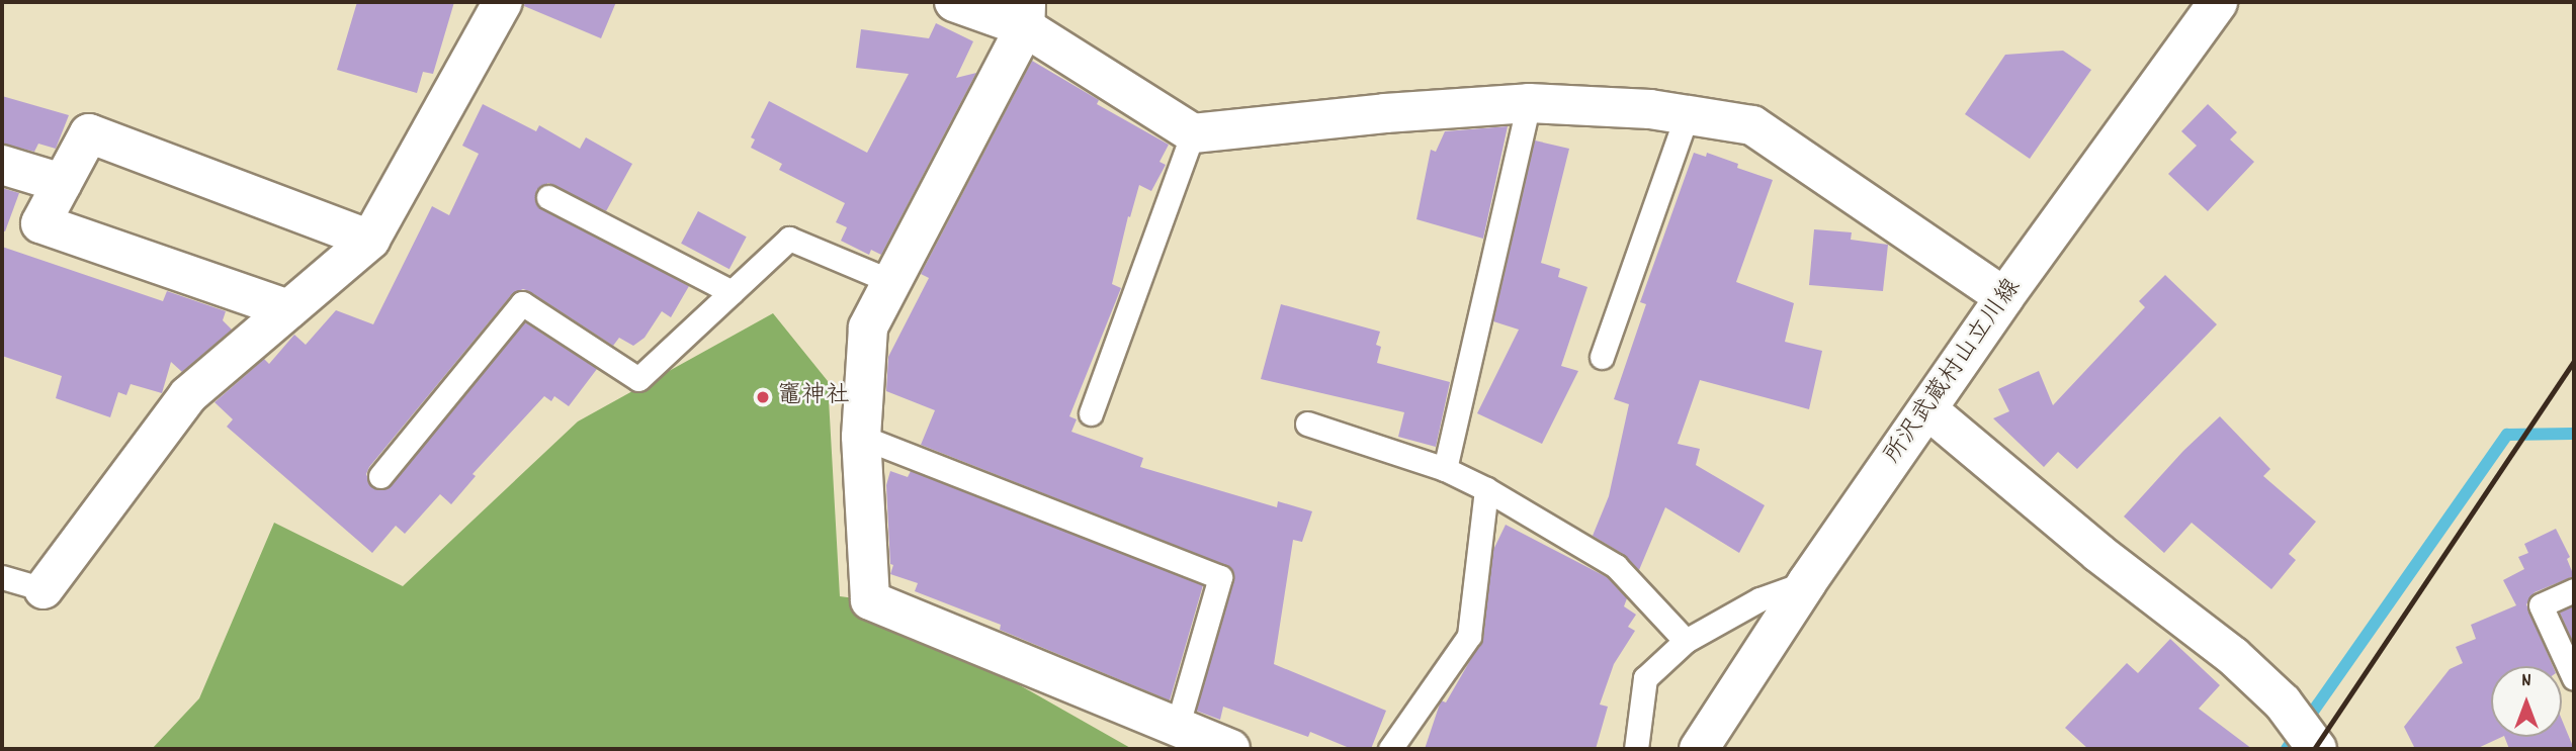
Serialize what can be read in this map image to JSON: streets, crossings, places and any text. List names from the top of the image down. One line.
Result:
{"streets":{"street":["所沢武蔵村山立川線"]},"places":["竈神社"],"north":"top"}
